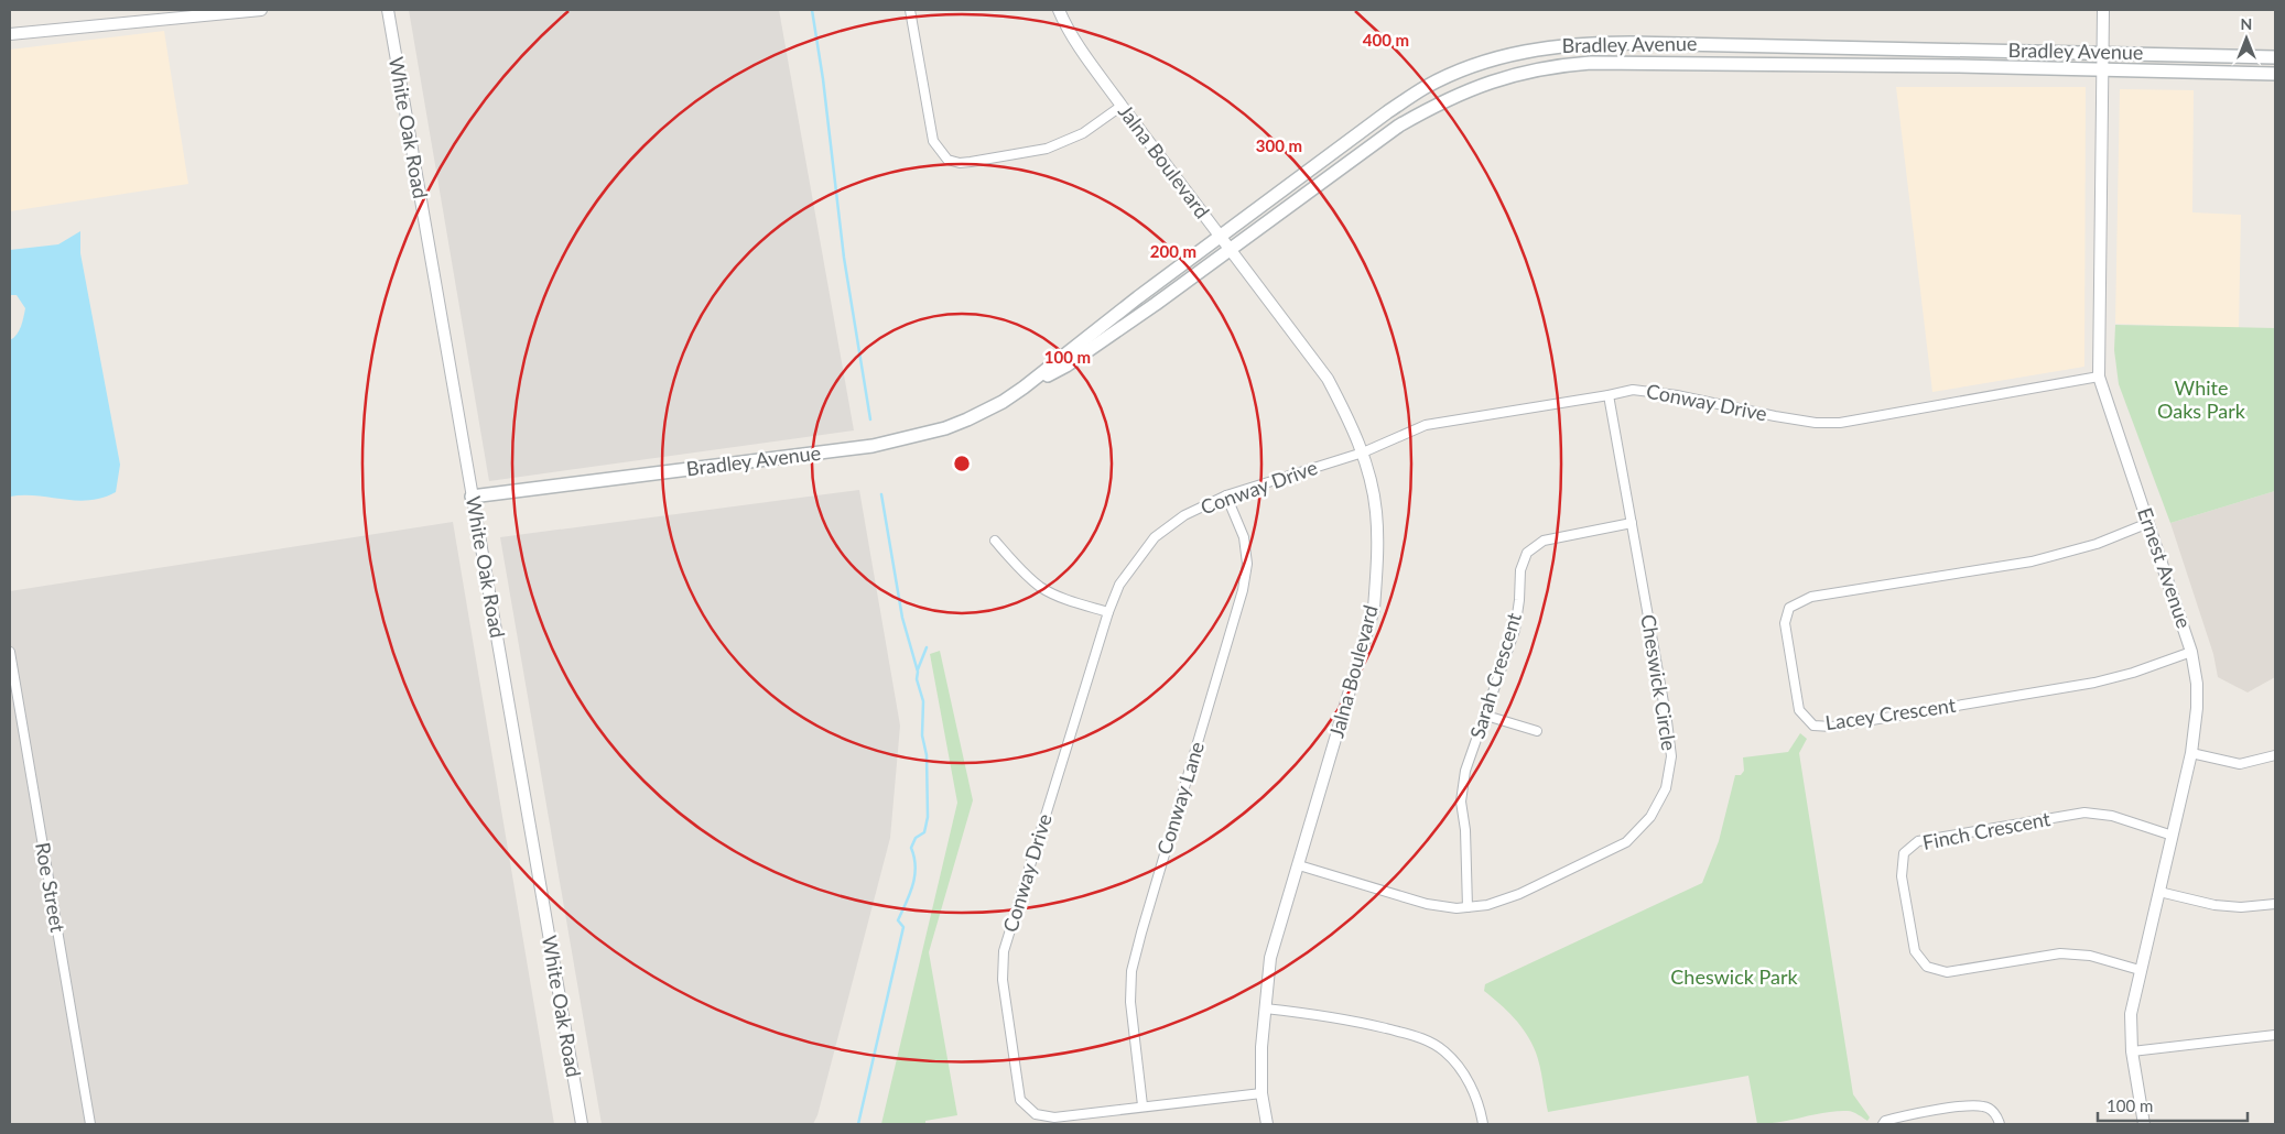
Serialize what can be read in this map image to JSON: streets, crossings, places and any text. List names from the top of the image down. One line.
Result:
{"streets":{"main road":["Bradley Avenue"],"street":["White Oak Road","Jalna Boulevard","Conway Drive","Ernest Avenue","Sarah Crescent","Cheswick Circle","Lacey Crescent","Conway Lane","Finch Crescent","Roe Street"]},"crossings":[["Bradley Avenue","White Oak Road"],["Bradley Avenue","Jalna Boulevard"],["Bradley Avenue","Ernest Avenue"],["Jalna Boulevard","Conway Drive"],["Jalna Boulevard","Cheswick Circle"],["Conway Drive","Ernest Avenue"],["Conway Drive","Cheswick Circle"],["Conway Drive","Conway Lane"],["Ernest Avenue","Lacey Crescent"],["Ernest Avenue","Finch Crescent"],["Sarah Crescent","Cheswick Circle"]],"parks":["White Oaks Park","Cheswick Park"],"scale_bar":"100 m","north":"top","rings":["400 m","300 m","200 m","100 m"]}
